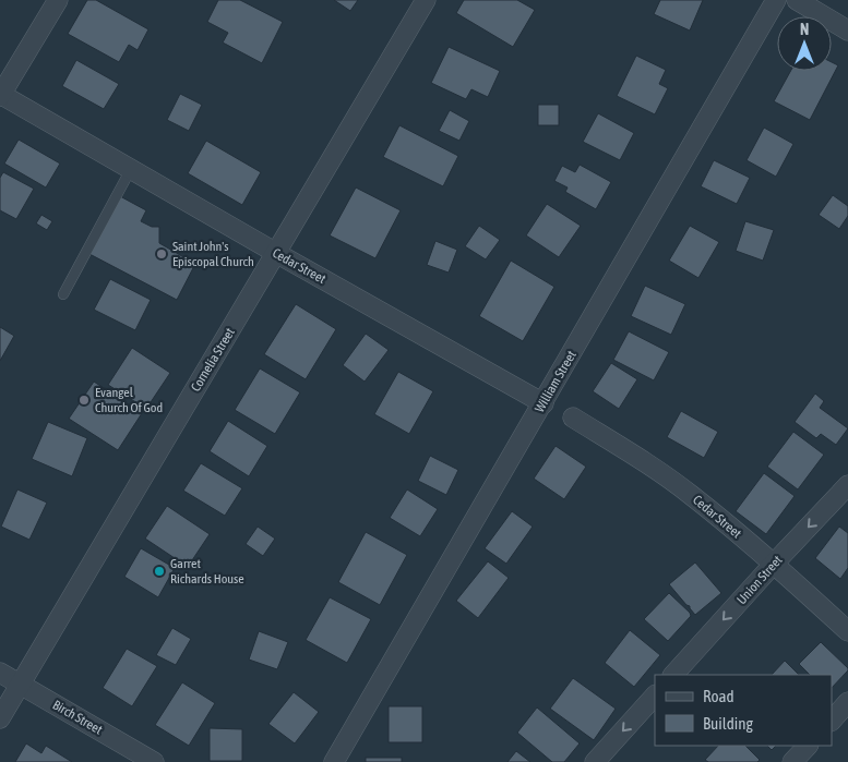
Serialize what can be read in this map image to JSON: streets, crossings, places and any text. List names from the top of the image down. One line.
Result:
{"streets":{"street":["Cedar Street","Cornelia Street","William Street","Union Street","Birch Street"]},"crossings":[["Cedar Street","Cornelia Street"],["Cedar Street","William Street"],["Cedar Street","Union Street"],["Cornelia Street","Birch Street"]],"one_way":["Union Street"],"places":["Saint John's Episcopal Church","Evangel Church Of God","Garret Richards House"],"legend":["Road","Building"],"north":"top"}
